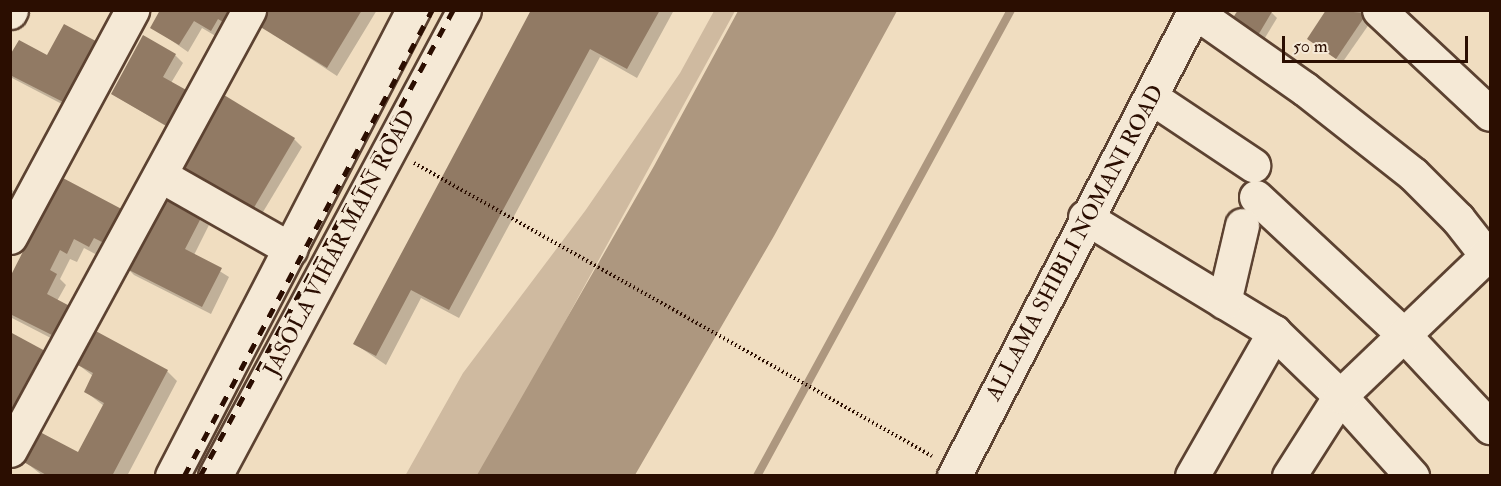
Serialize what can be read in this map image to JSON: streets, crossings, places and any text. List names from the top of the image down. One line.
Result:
{"streets":{"street":["JASOLA VIHAR MAIN ROAD","ALLAMA SHIBLI NOMANI ROAD"]},"scale_bar":"50 m"}
